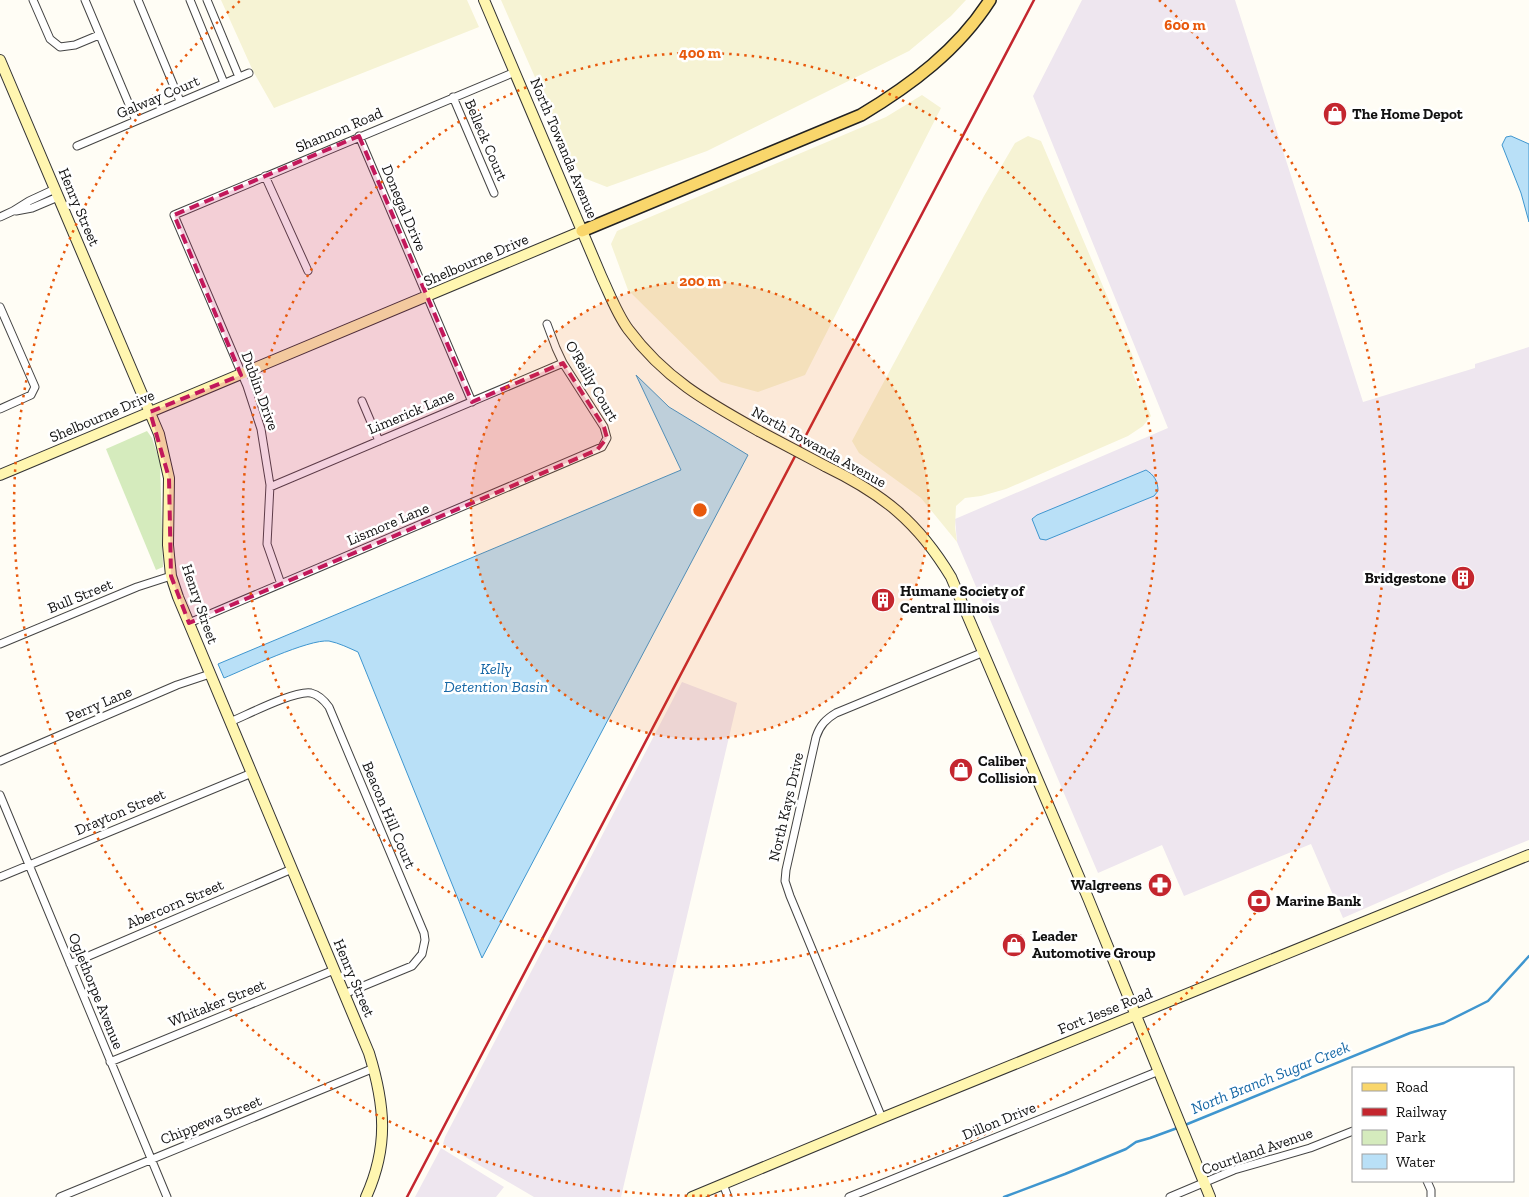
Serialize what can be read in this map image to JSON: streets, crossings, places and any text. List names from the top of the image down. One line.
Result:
{"streets":{"main road":["North Towanda Avenue","Henry Street","Shelbourne Drive","Fort Jesse Road"],"street":["Galway Court","Shannon Road","Belleck Court","Donegal Drive","O'Reilly Court","Dublin Drive","Limerick Lane","Lismore Lane","Bull Street","Perry Lane","North Kays Drive","Drayton Street","Beacon Hill Court","Abercorn Street","Oglethorpe Avenue","Whitaker Street","Chippewa Street","Dillon Drive","Courtland Avenue"]},"crossings":[["Shannon Road","Belleck Court"],["Shannon Road","North Towanda Avenue"],["Shannon Road","Donegal Drive"],["Shannon Road","Dublin Drive"],["North Towanda Avenue","Shelbourne Drive"],["North Towanda Avenue","North Kays Drive"],["North Towanda Avenue","Fort Jesse Road"],["North Towanda Avenue","Dillon Drive"],["North Towanda Avenue","Courtland Avenue"],["Henry Street","Shelbourne Drive"],["Henry Street","Lismore Lane"],["Henry Street","Bull Street"],["Henry Street","Perry Lane"],["Henry Street","Drayton Street"],["Henry Street","Beacon Hill Court"],["Henry Street","Abercorn Street"],["Henry Street","Whitaker Street"],["Henry Street","Chippewa Street"],["Donegal Drive","Shelbourne Drive"],["Donegal Drive","Limerick Lane"],["Shelbourne Drive","Dublin Drive"],["O'Reilly Court","Limerick Lane"],["O'Reilly Court","Lismore Lane"],["Dublin Drive","Limerick Lane"],["Dublin Drive","Lismore Lane"],["North Kays Drive","Fort Jesse Road"],["Drayton Street","Oglethorpe Avenue"],["Abercorn Street","Oglethorpe Avenue"],["Oglethorpe Avenue","Whitaker Street"],["Oglethorpe Avenue","Chippewa Street"]],"water":["Kelly Detention Basin","North Branch Sugar Creek"],"places":{"shop":["The Home Depot","Caliber Collision","Leader Automotive Group"],"building":["Bridgestone","Humane Society of Central Illinois"],"pharmacy":["Walgreens"],"bank":["Marine Bank"]},"legend":["Road","Railway","Park","Water"],"rings":["600 m","400 m","200 m"]}
